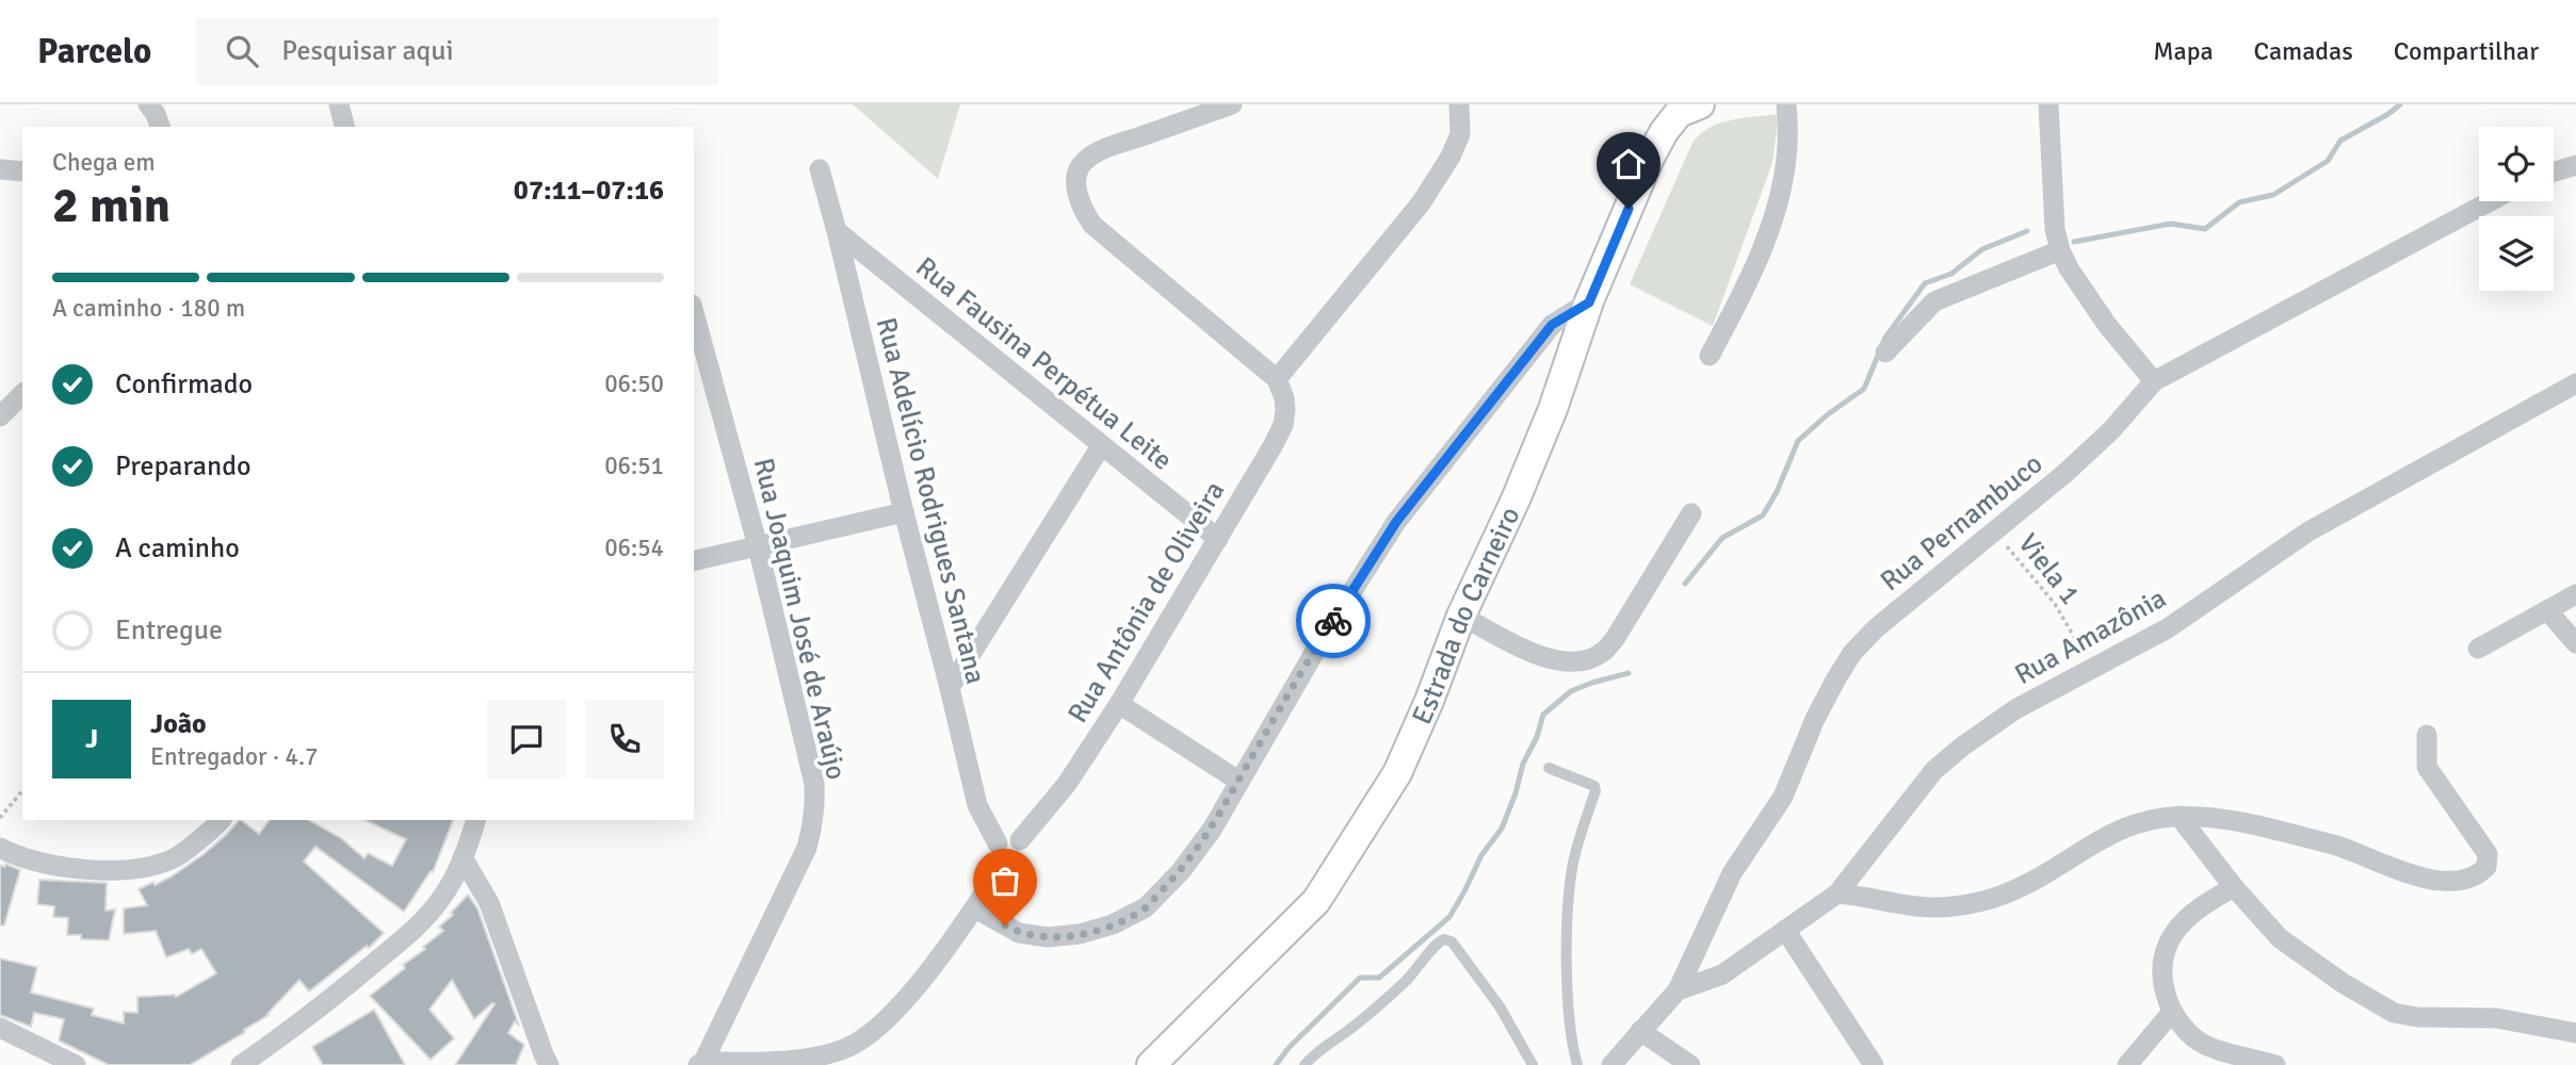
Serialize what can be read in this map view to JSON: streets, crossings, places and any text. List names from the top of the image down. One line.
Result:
{"streets":{"street":["Rua Fausina Perpétua Leite","Rua Adelício Rodrigues Santana","Rua Pernambuco","Rua Antônia de Oliveira","Estrada do Carneiro","Rua Joaquim José de Araújo","Rua Amazônia"],"path":["Viela 1"]},"crossings":[["Rua Fausina Perpétua Leite","Rua Adelício Rodrigues Santana"],["Rua Fausina Perpétua Leite","Rua Antônia de Oliveira"],["Rua Adelício Rodrigues Santana","Rua Antônia de Oliveira"],["Rua Pernambuco","Viela 1"],["Rua Pernambuco","Rua Amazônia"],["Viela 1","Rua Amazônia"]],"page":{"header":"Parcelo","search":"Pesquisar aqui","nav":["Mapa","Camadas","Compartilhar"],"heading":["2 min","Chega em","07:11–07:16"],"panel":["João","Entregador · 4.7"],"bar":"A caminho · 180 m","list":[["Confirmado","06:50"],["Preparando","06:51"],["A caminho","06:54"],"Entregue"],"round":"J"}}
